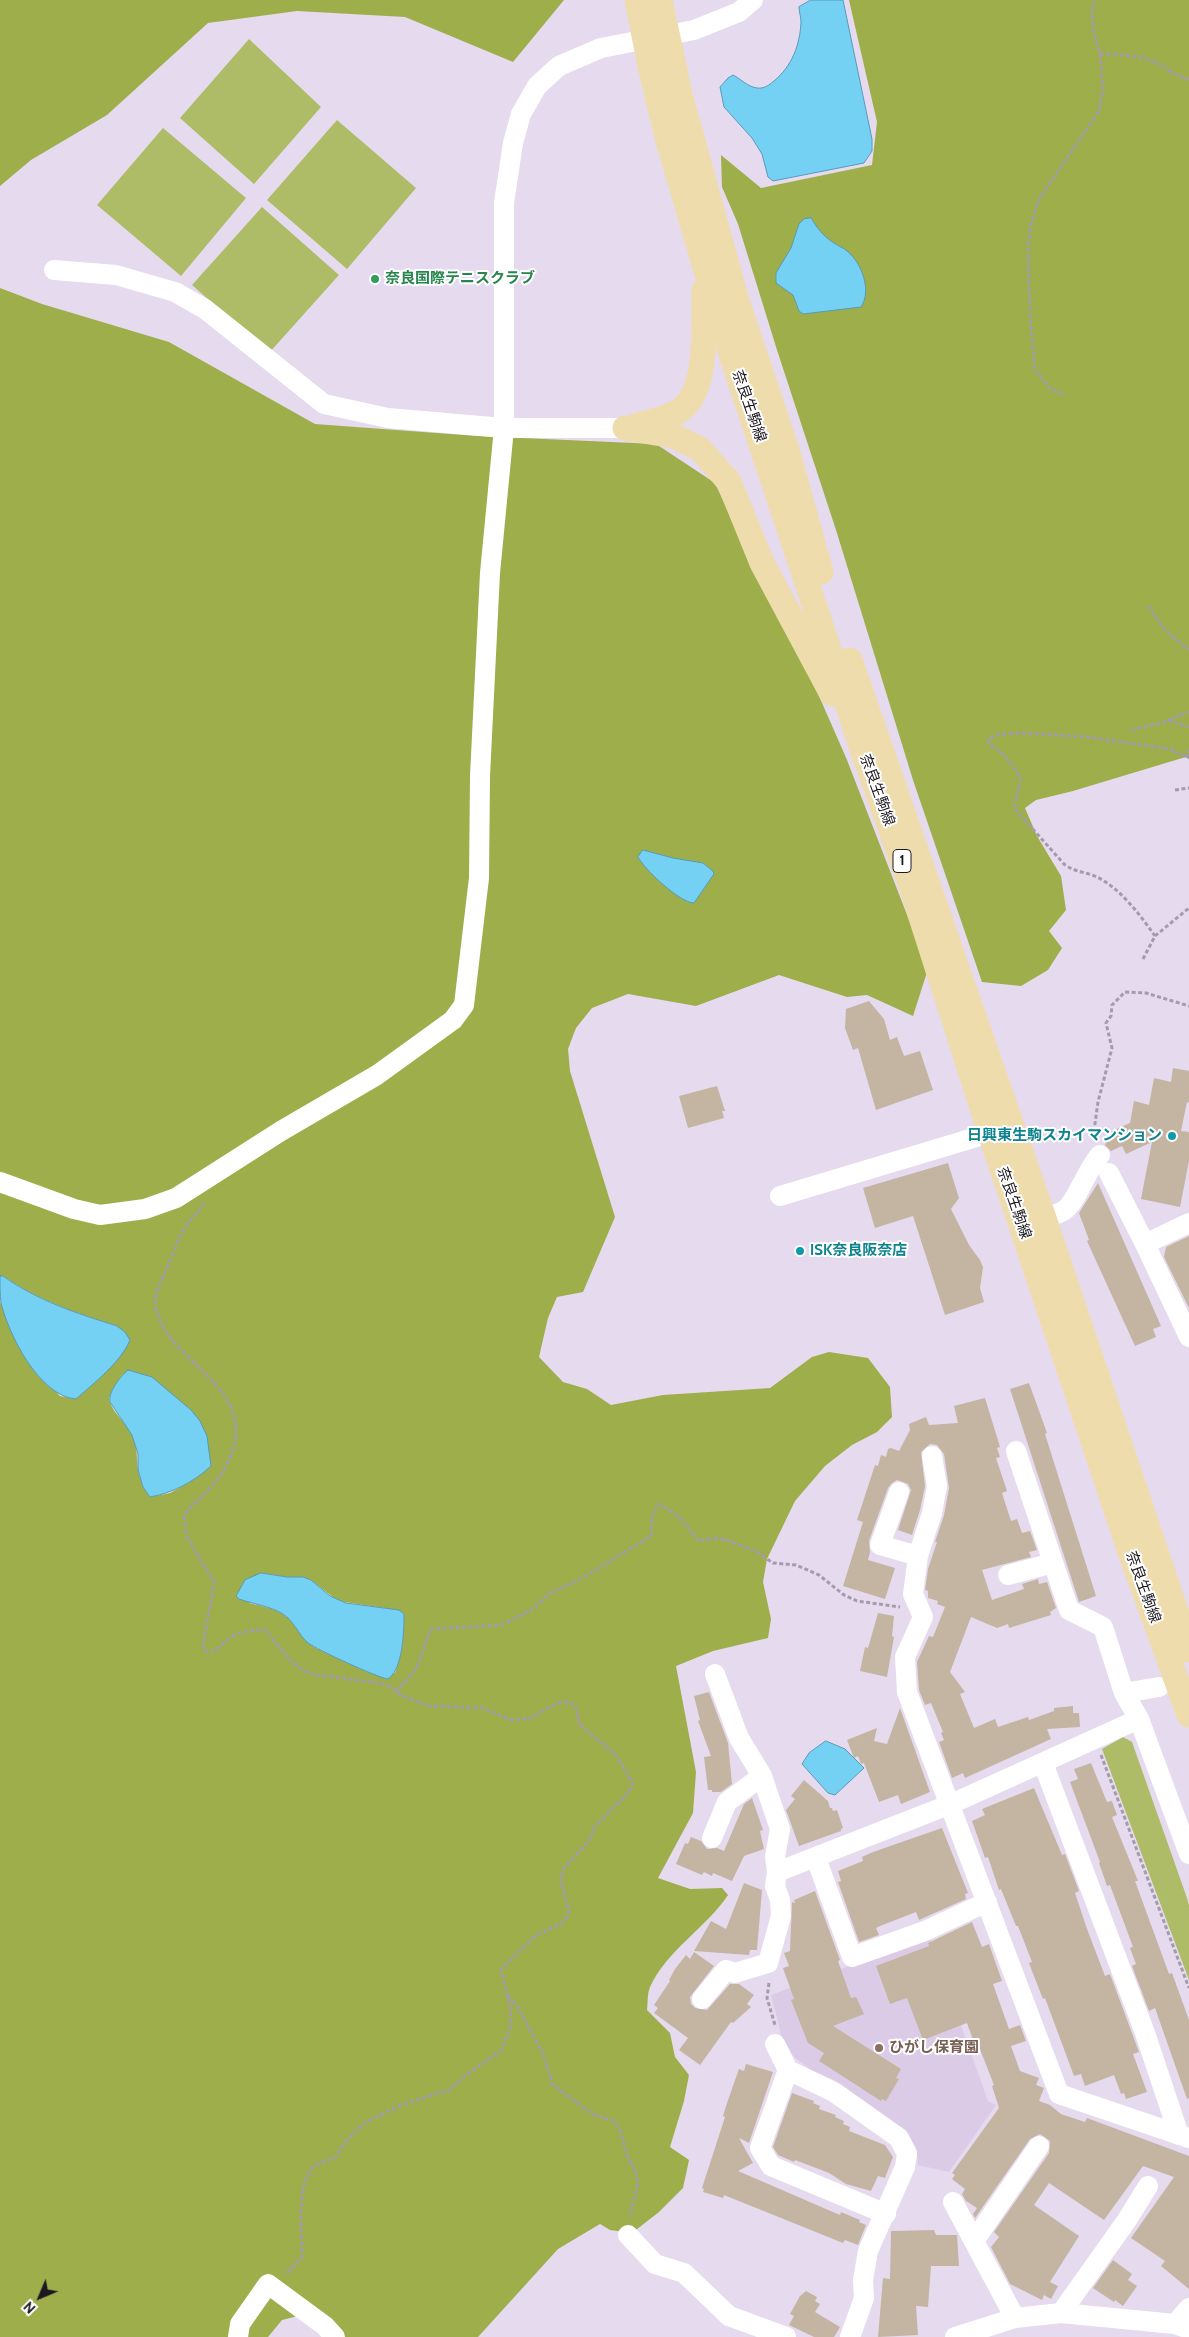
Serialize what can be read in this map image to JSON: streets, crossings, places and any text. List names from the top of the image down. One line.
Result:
{"streets":{"main road":["奈良生駒線","1"]},"places":["奈良国際テニスクラブ","日興東生駒スカイマンション","ISK奈良阪奈店","ひがし保育園"],"north":"bottom left"}
